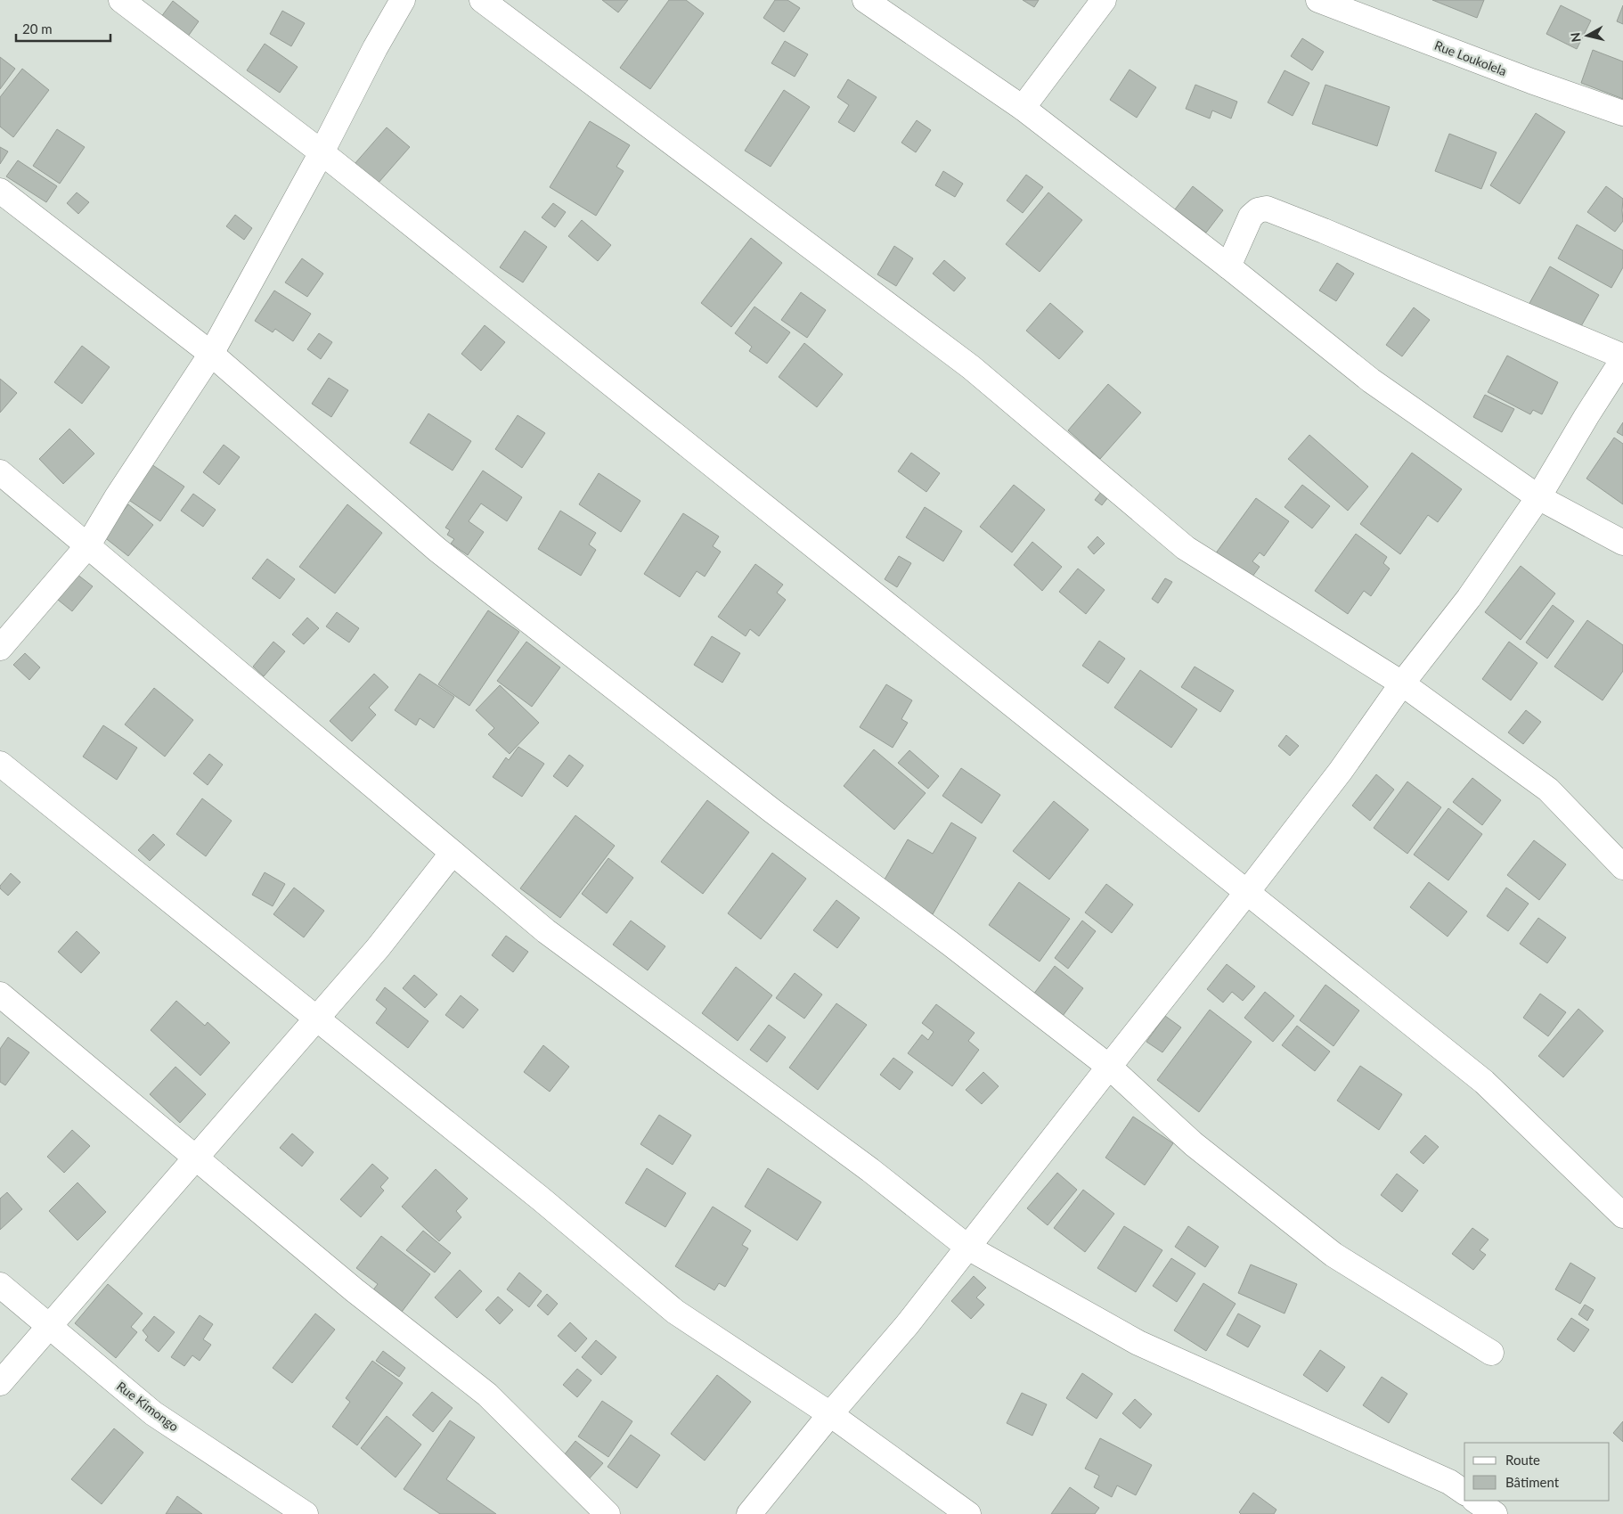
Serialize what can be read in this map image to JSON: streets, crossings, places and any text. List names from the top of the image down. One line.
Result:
{"streets":{"street":["Rue Loukolela","Rue Kimongo"]},"legend":["Route","Bâtiment"],"scale_bar":"20 m","north":"left"}
